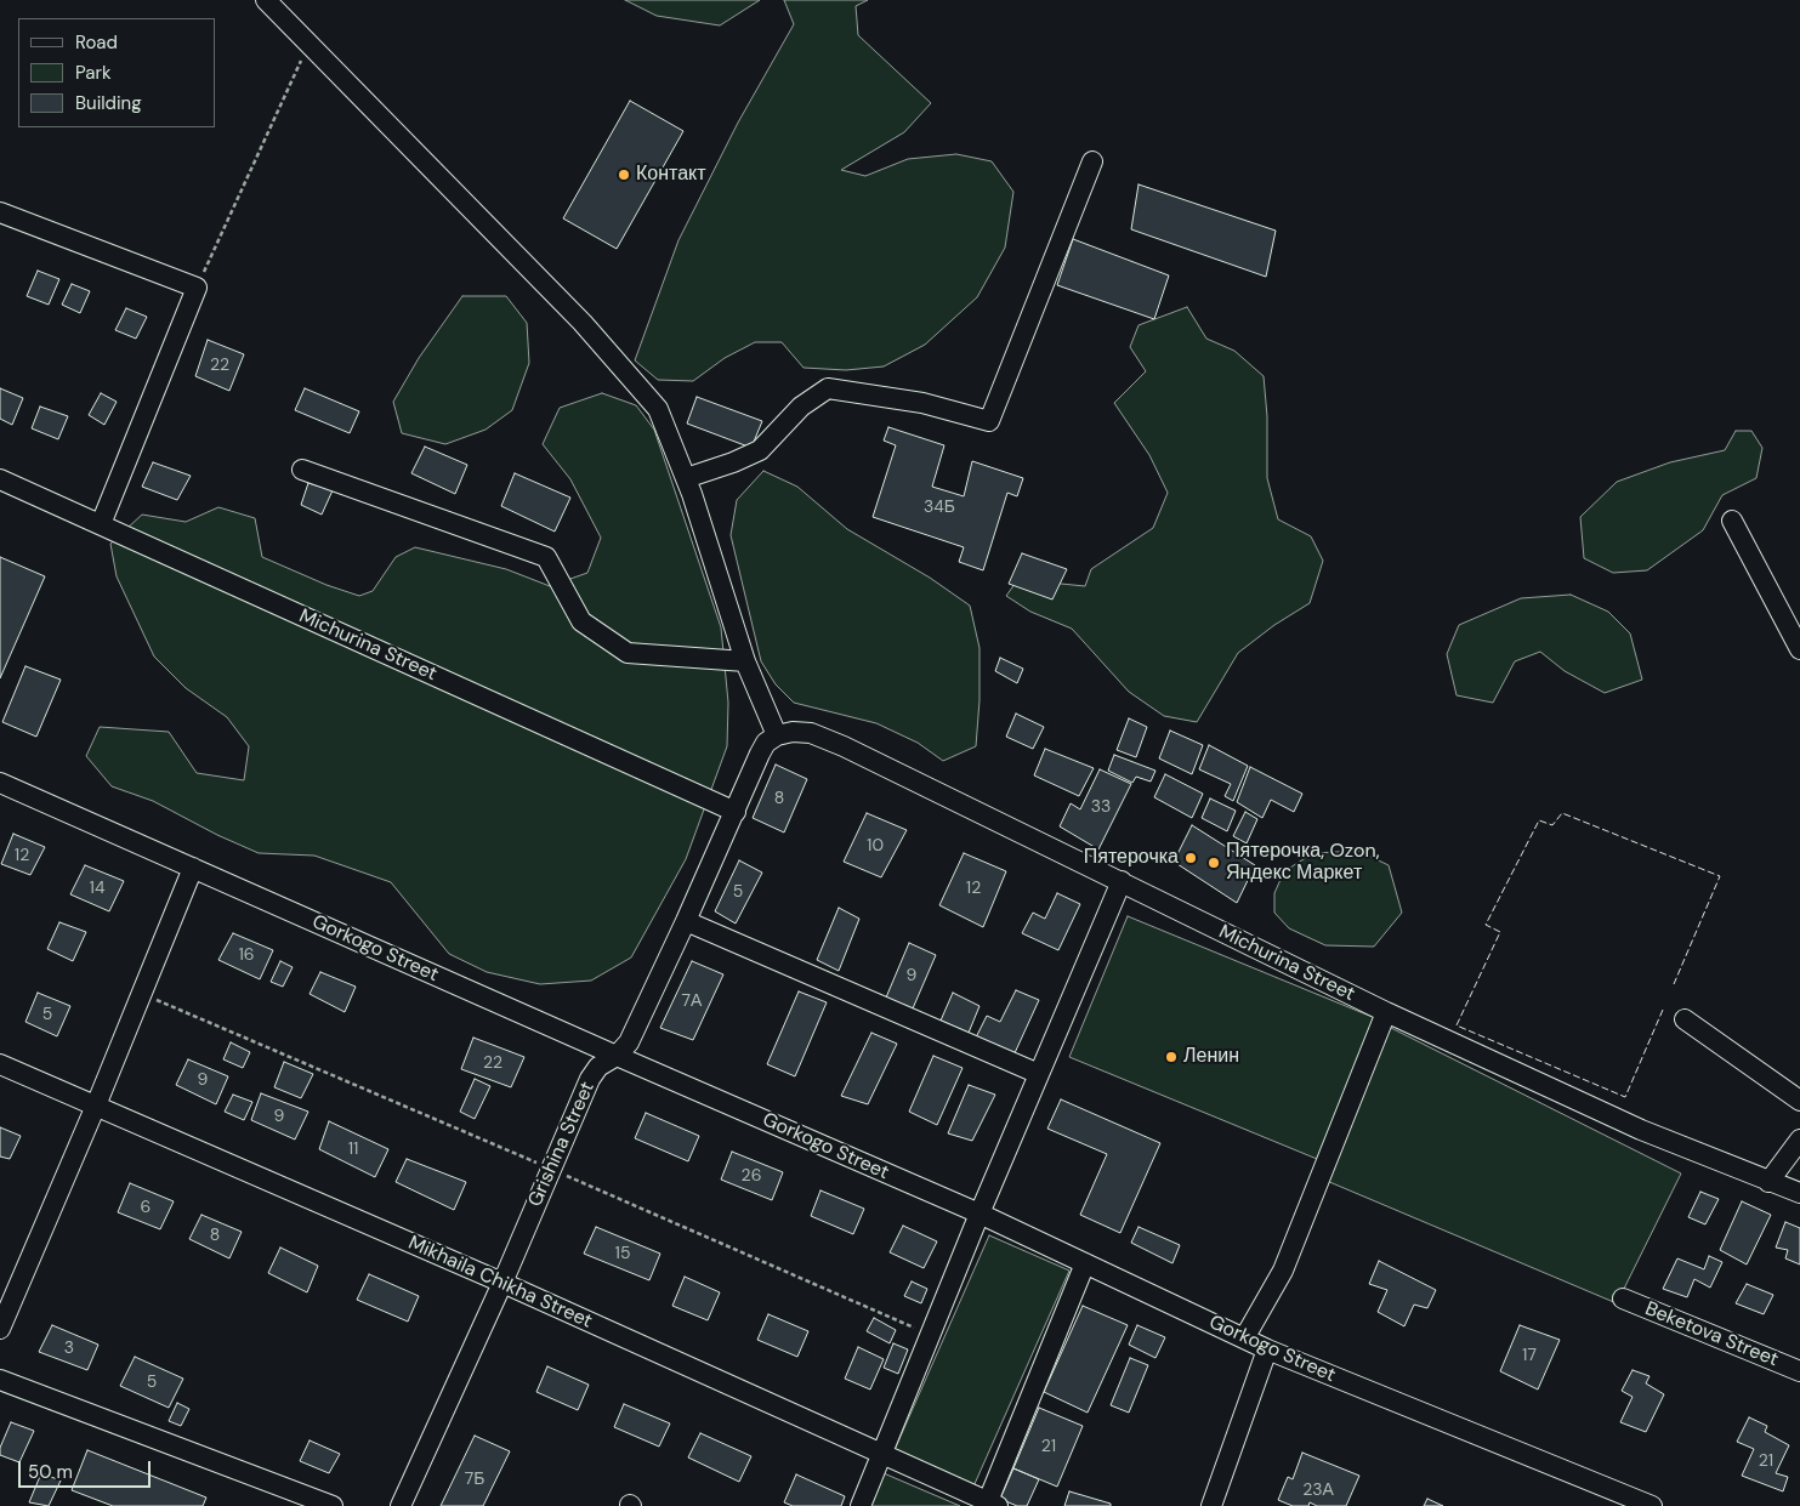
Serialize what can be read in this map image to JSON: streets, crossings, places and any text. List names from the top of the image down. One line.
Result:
{"streets":{"street":["Michurina Street","Gorkogo Street","Grishina Street","Mikhaila Chikha Street","Beketova Street"]},"crossings":[["Michurina Street","Grishina Street"],["Gorkogo Street","Grishina Street"],["Grishina Street","Mikhaila Chikha Street"]],"places":["Контакт","Пятерочка","Пятерочка, Ozon, Яндекс Маркет","Ленин"],"house_numbers":["22","34Б","8","33","10","12","14","12","5","16","9","7А","5","22","9","9","11","26","6","8","15","3","17","5","21","21","7Б","23А"],"legend":["Road","Park","Building"],"scale_bar":"50 m"}
